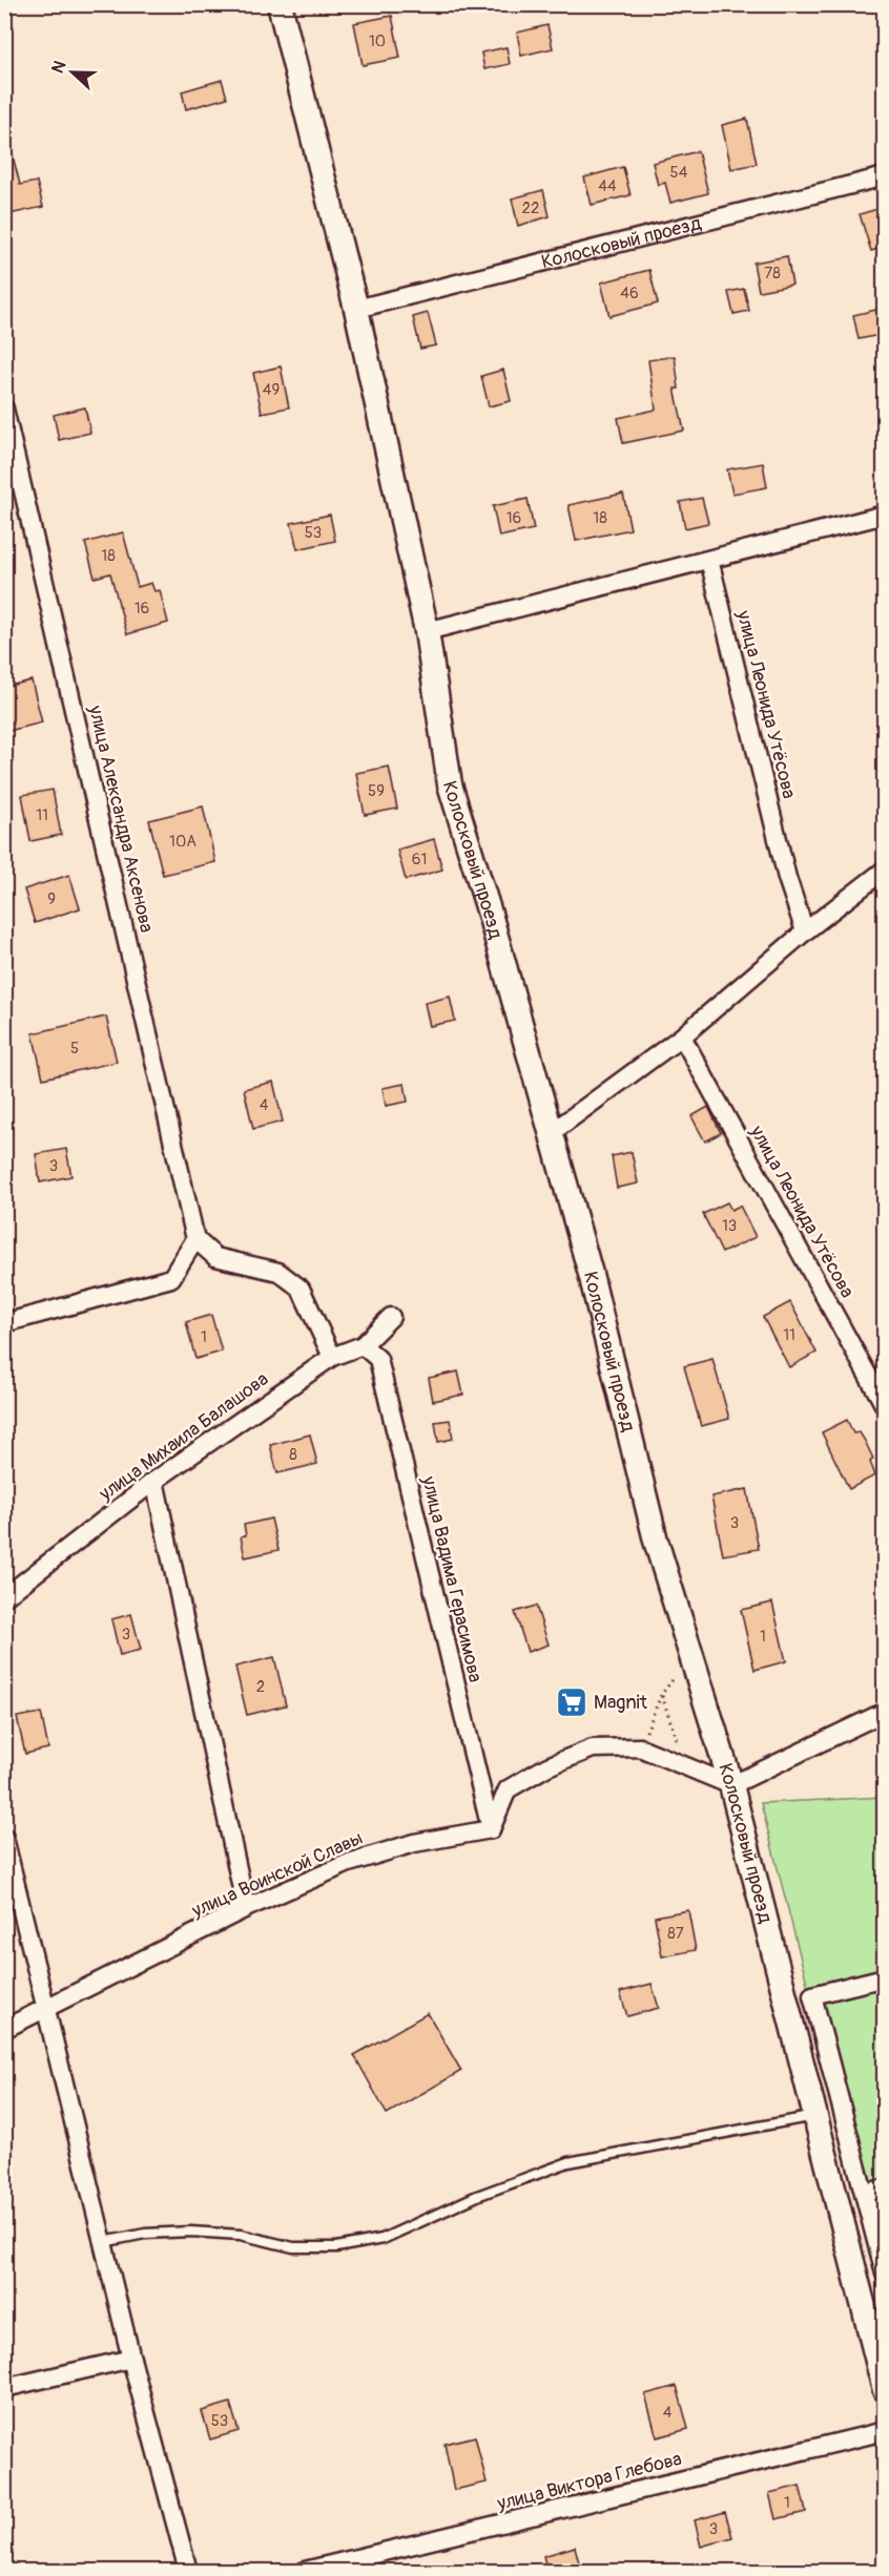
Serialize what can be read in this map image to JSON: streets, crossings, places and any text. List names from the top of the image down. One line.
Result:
{"streets":{"street":["Колосковый проезд","улица Леонида Утёсова","улица Александра Аксенова","улица Михаила Балашова","улица Вадима Герасимова","улица Воинской Славы","улица Виктора Глебова"]},"crossings":[["улица Михаила Балашова","улица Вадима Герасимова"],["улица Вадима Герасимова","улица Воинской Славы"]],"places":{"supermarket":["Magnit"]},"house_numbers":["10","54","44","22","78","46","49","16","18","53","18","16","59","11","10А","61","9","5","4","3","13","11","1","8","3","3","1","2","87","4","53","1","3"],"north":"left"}
